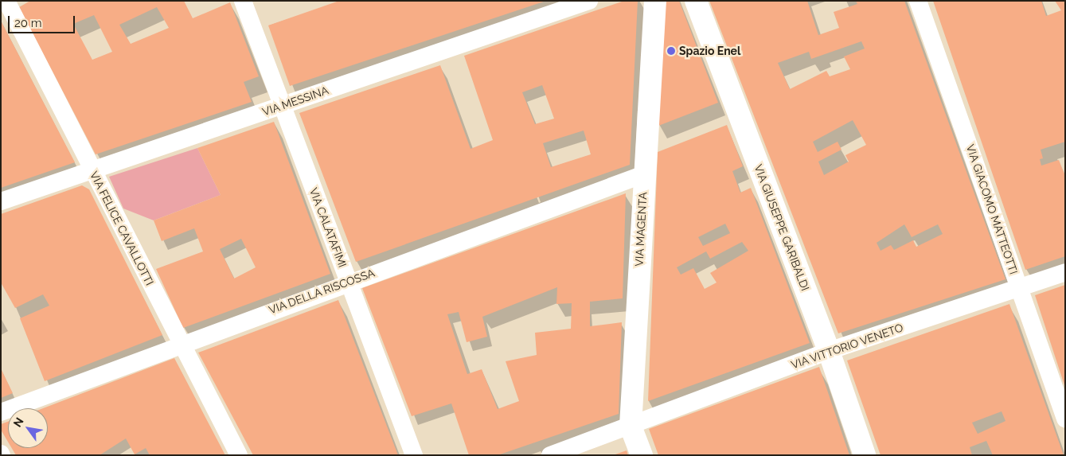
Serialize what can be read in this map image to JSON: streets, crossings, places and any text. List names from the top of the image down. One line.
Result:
{"streets":{"street":["VIA MESSINA","VIA GIACOMO MATTEOTTI","VIA CALATAFIMI","VIA GIUSEPPE GARIBALDI","VIA FELICE CAVALLOTTI","VIA MAGENTA","VIA DELLA RISCOSSA","VIA VITTORIO VENETO"]},"crossings":[["VIA MESSINA","VIA CALATAFIMI"],["VIA MESSINA","VIA FELICE CAVALLOTTI"],["VIA GIACOMO MATTEOTTI","VIA VITTORIO VENETO"],["VIA CALATAFIMI","VIA DELLA RISCOSSA"],["VIA GIUSEPPE GARIBALDI","VIA VITTORIO VENETO"],["VIA FELICE CAVALLOTTI","VIA DELLA RISCOSSA"],["VIA MAGENTA","VIA DELLA RISCOSSA"],["VIA MAGENTA","VIA VITTORIO VENETO"]],"places":["Spazio Enel"],"scale_bar":"20 m","north":"top left"}
